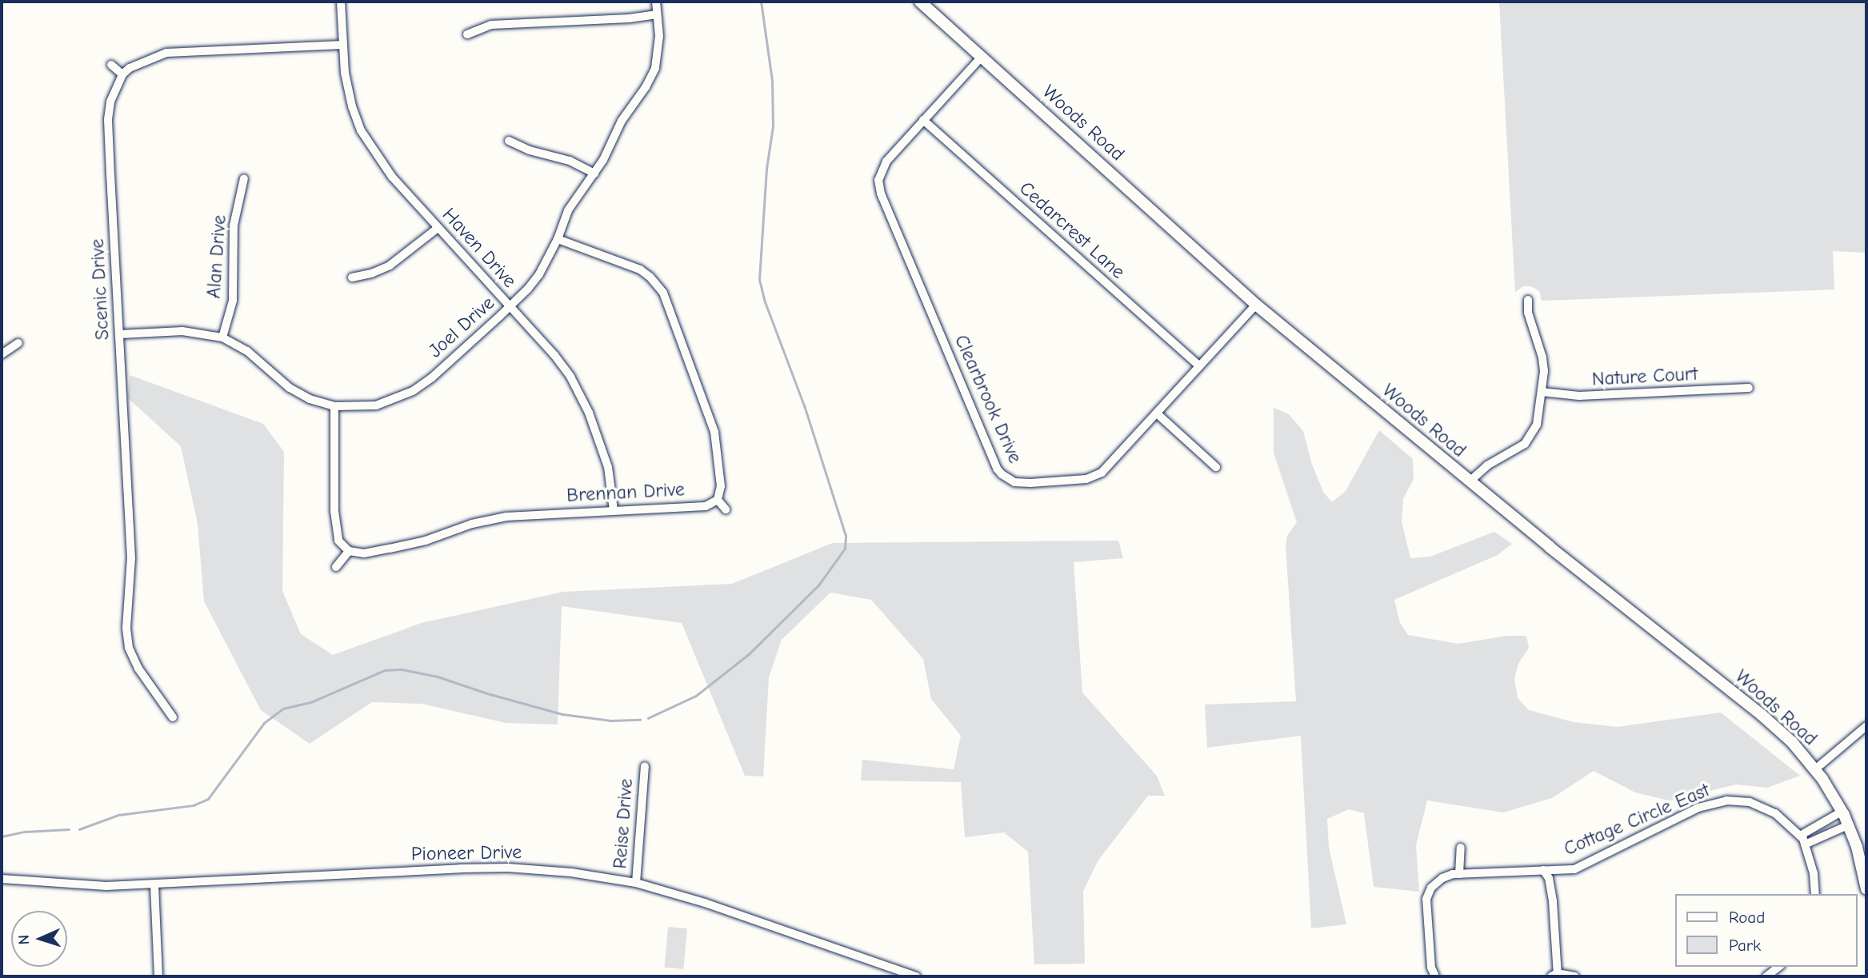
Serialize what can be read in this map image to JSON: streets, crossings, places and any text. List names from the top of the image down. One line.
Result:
{"streets":{"street":["Woods Road","Cedarcrest Lane","Haven Drive","Alan Drive","Scenic Drive","Joel Drive","Nature Court","Clearbrook Drive","Brennan Drive","Cottage Circle East","Reise Drive","Pioneer Drive"]},"crossings":[["Woods Road","Clearbrook Drive"],["Cedarcrest Lane","Clearbrook Drive"],["Haven Drive","Joel Drive"],["Haven Drive","Brennan Drive"],["Alan Drive","Joel Drive"],["Scenic Drive","Joel Drive"],["Reise Drive","Pioneer Drive"]],"legend":["Road","Park"],"north":"left"}
